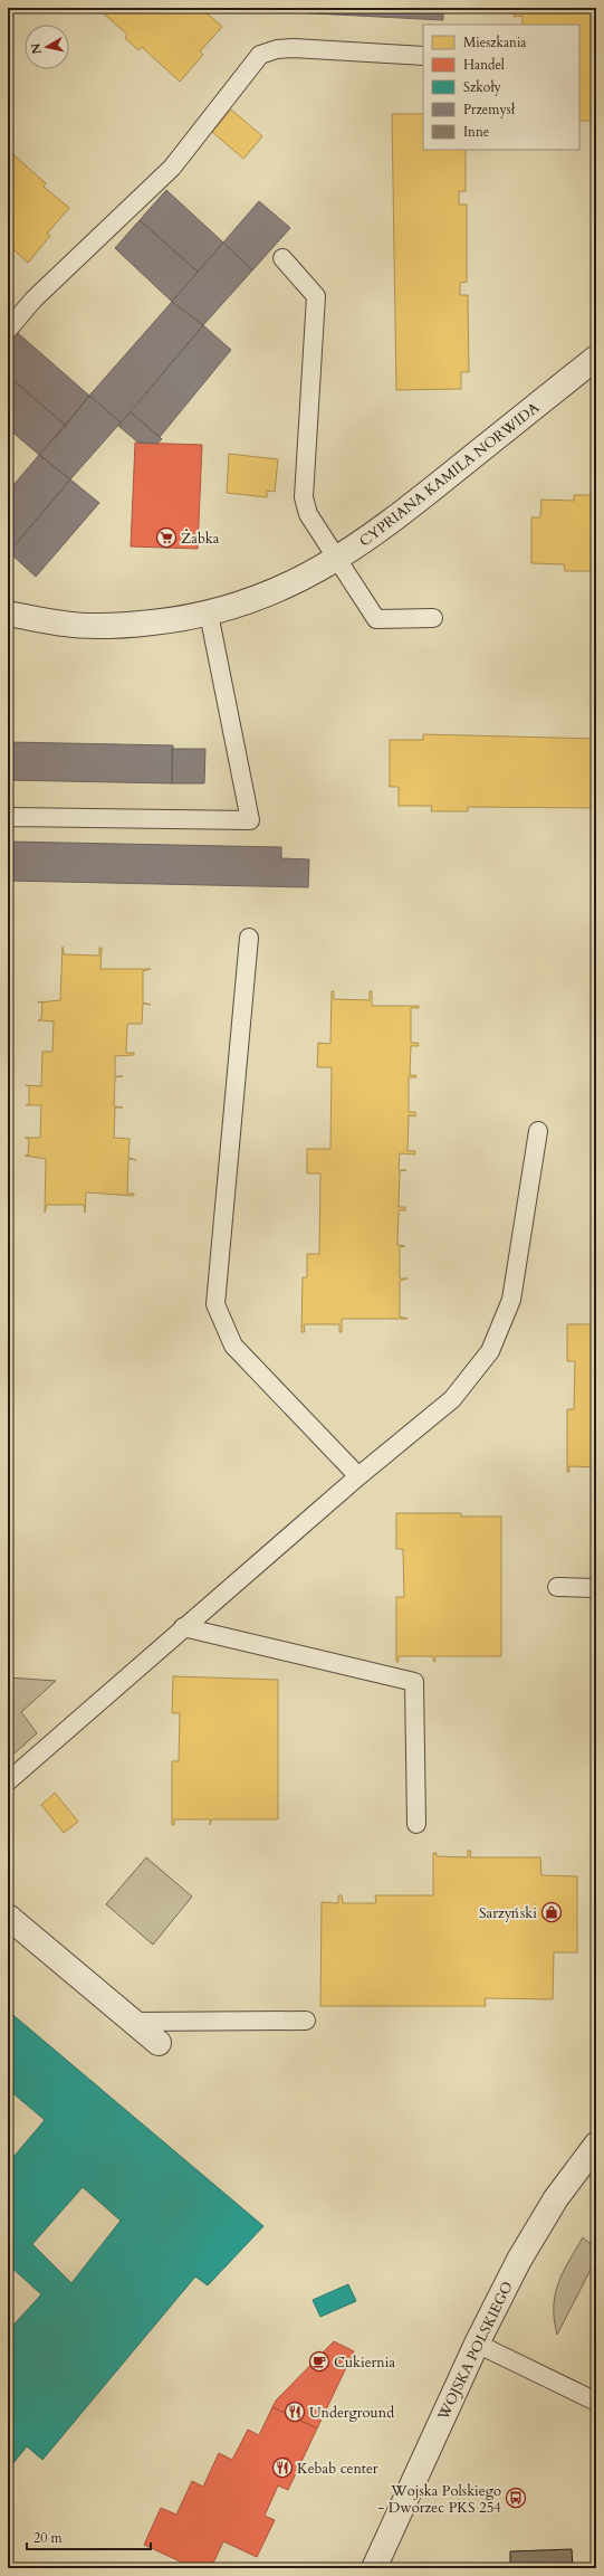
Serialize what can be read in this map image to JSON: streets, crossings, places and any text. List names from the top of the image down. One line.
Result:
{"streets":{"street":["CYPRIANA KAMILA NORWIDA","WOJSKA POLSKIEGO"]},"places":{"supermarket":["Żabka"],"shop":["Sarzyński"],"cafe":["Cukiernia"],"restaurant":["Underground","Kebab center"],"bus stop":["Wojska Polskiego - Dworzec PKS 254"]},"legend":["Mieszkania","Handel","Szkoły","Przemysł","Inne"],"scale_bar":"20 m","north":"left"}
